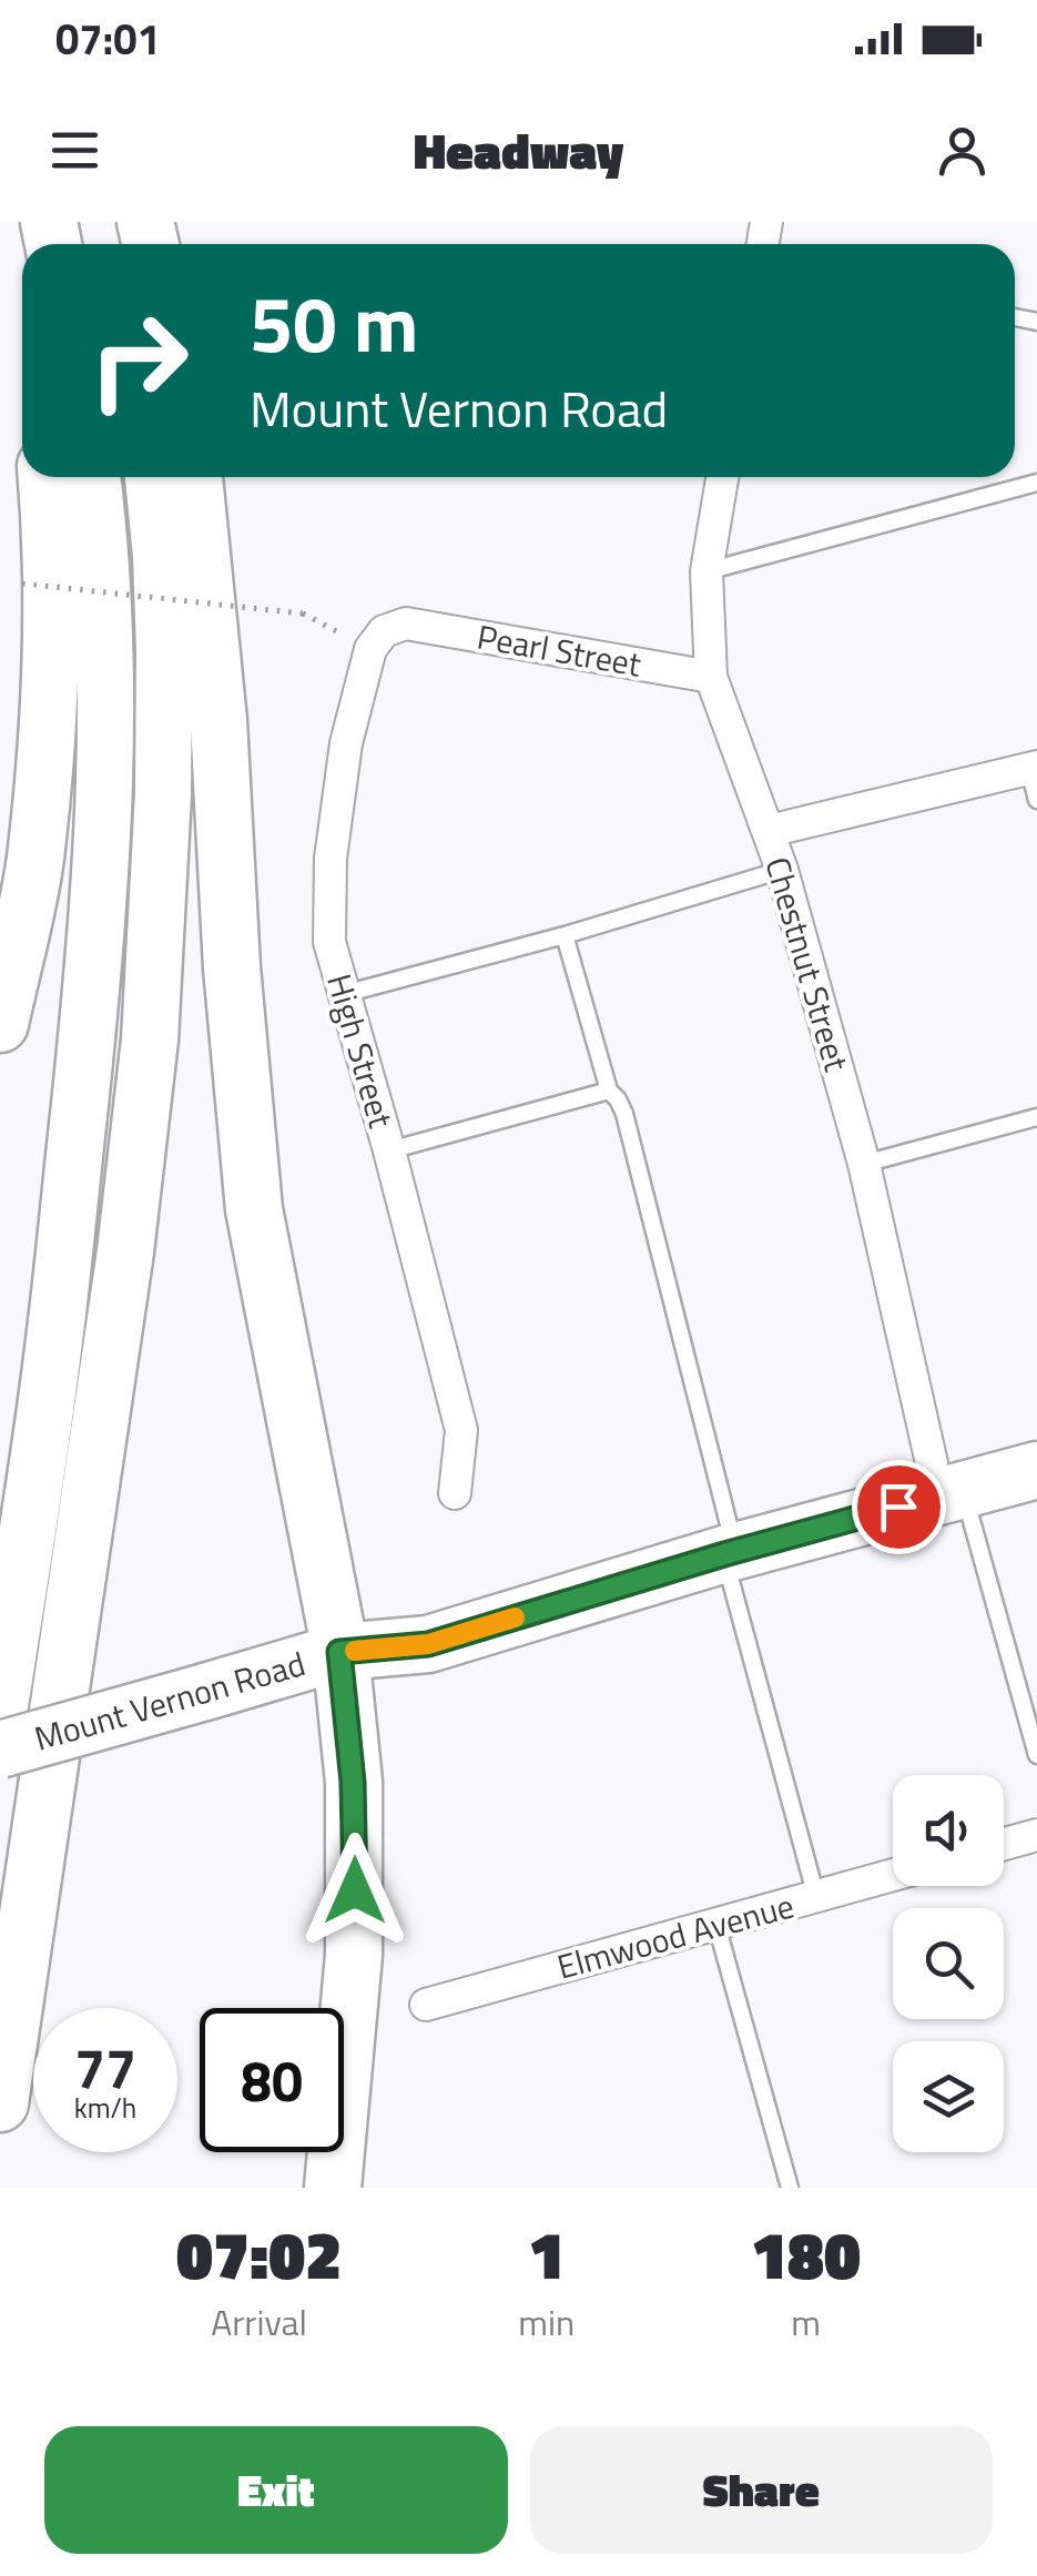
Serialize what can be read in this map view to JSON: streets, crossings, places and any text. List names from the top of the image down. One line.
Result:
{"streets":{"highway":["Mount Vernon Road"],"street":["Pearl Street","Chestnut Street","High Street","Elmwood Avenue"]},"crossings":[["Pearl Street","Chestnut Street"],["Pearl Street","High Street"],["Chestnut Street","Mount Vernon Road"]],"page":{"status":"07:01","header":"Headway","turn":["50 m","Mount Vernon Road"],"speed":"77 km/h","limit":"80","eta":["07:02","Arrival","1","min","180","m"],"buttons":["Exit","Share"]}}
